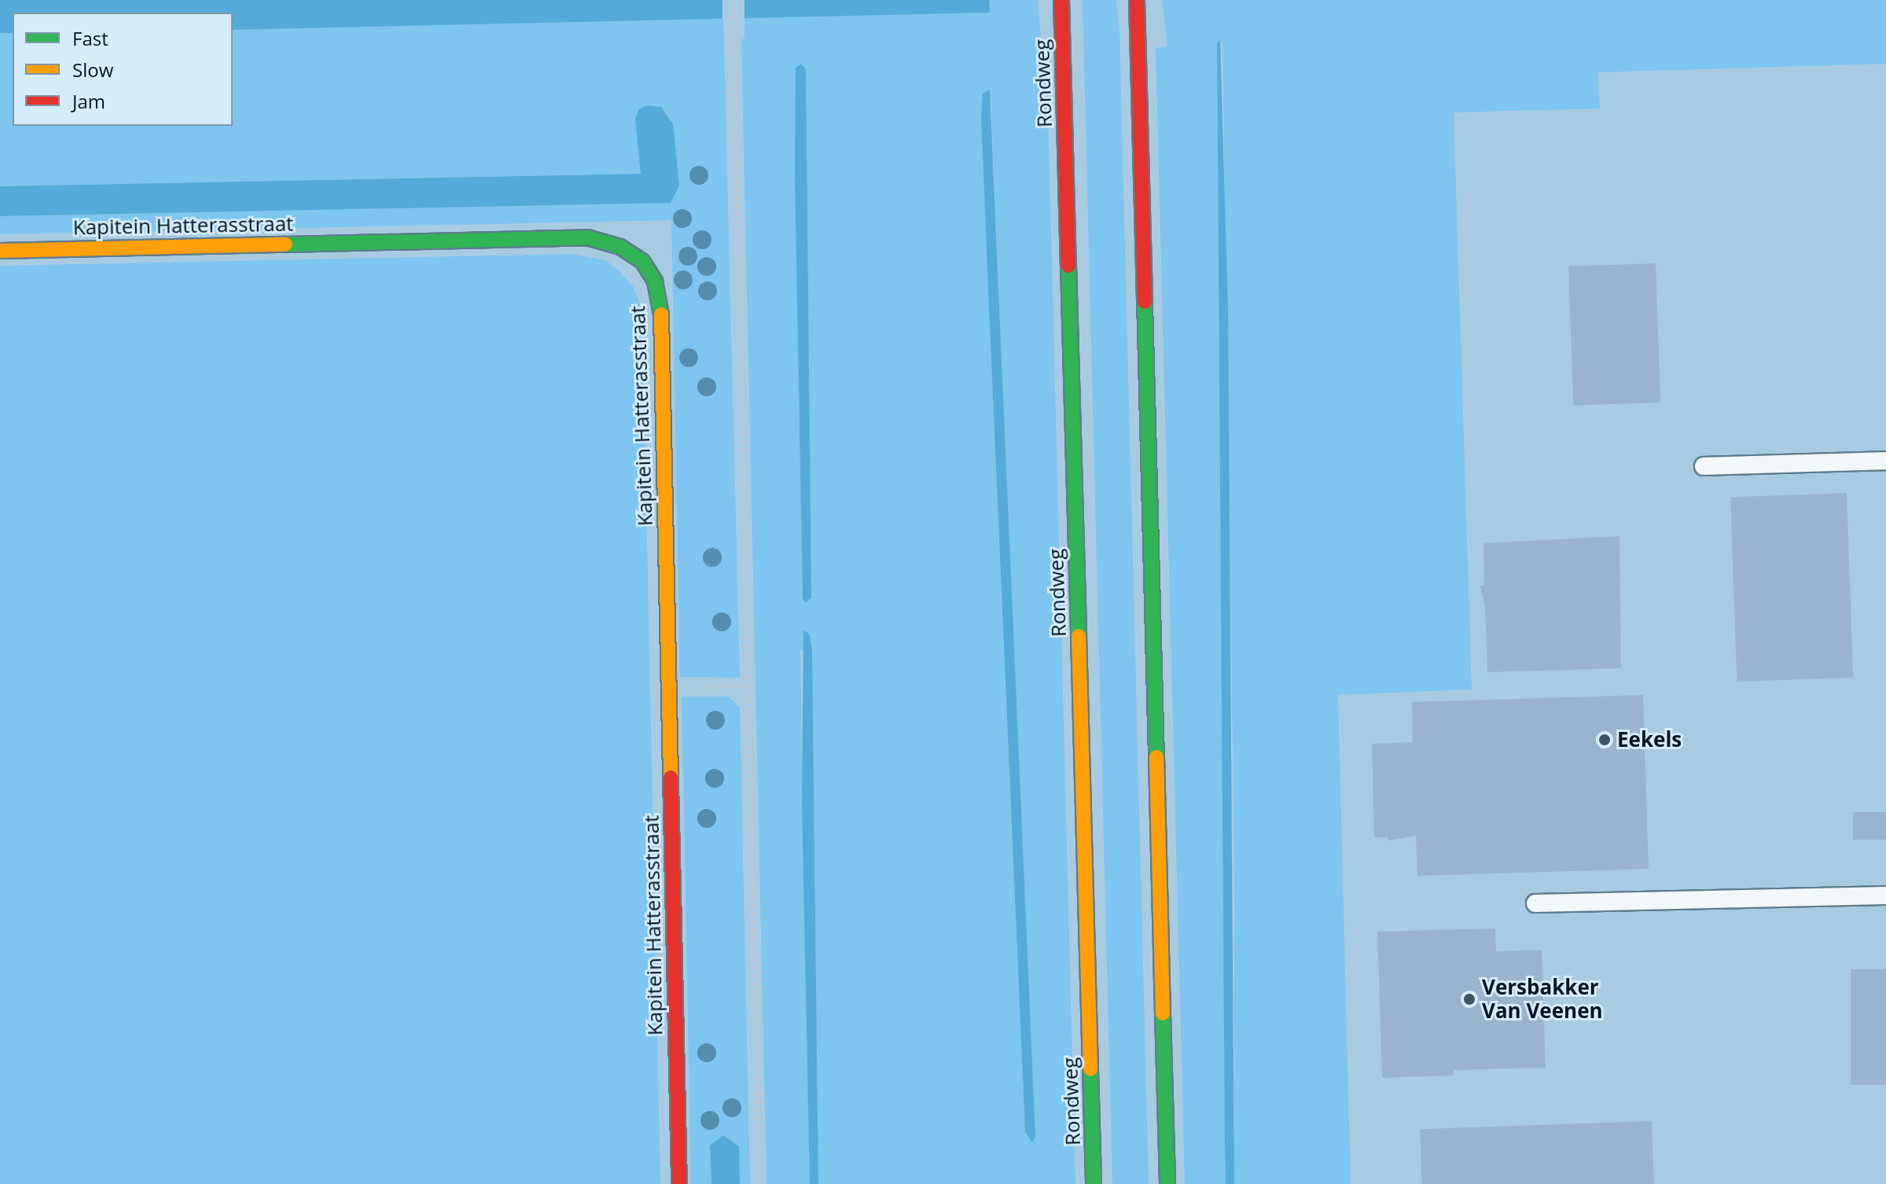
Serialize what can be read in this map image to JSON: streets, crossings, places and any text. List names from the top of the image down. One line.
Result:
{"streets":{"main road":["Rondweg","Kapitein Hatterasstraat"]},"places":["Eekels","Versbakker Van Veenen"],"legend":["Fast","Slow","Jam"]}
